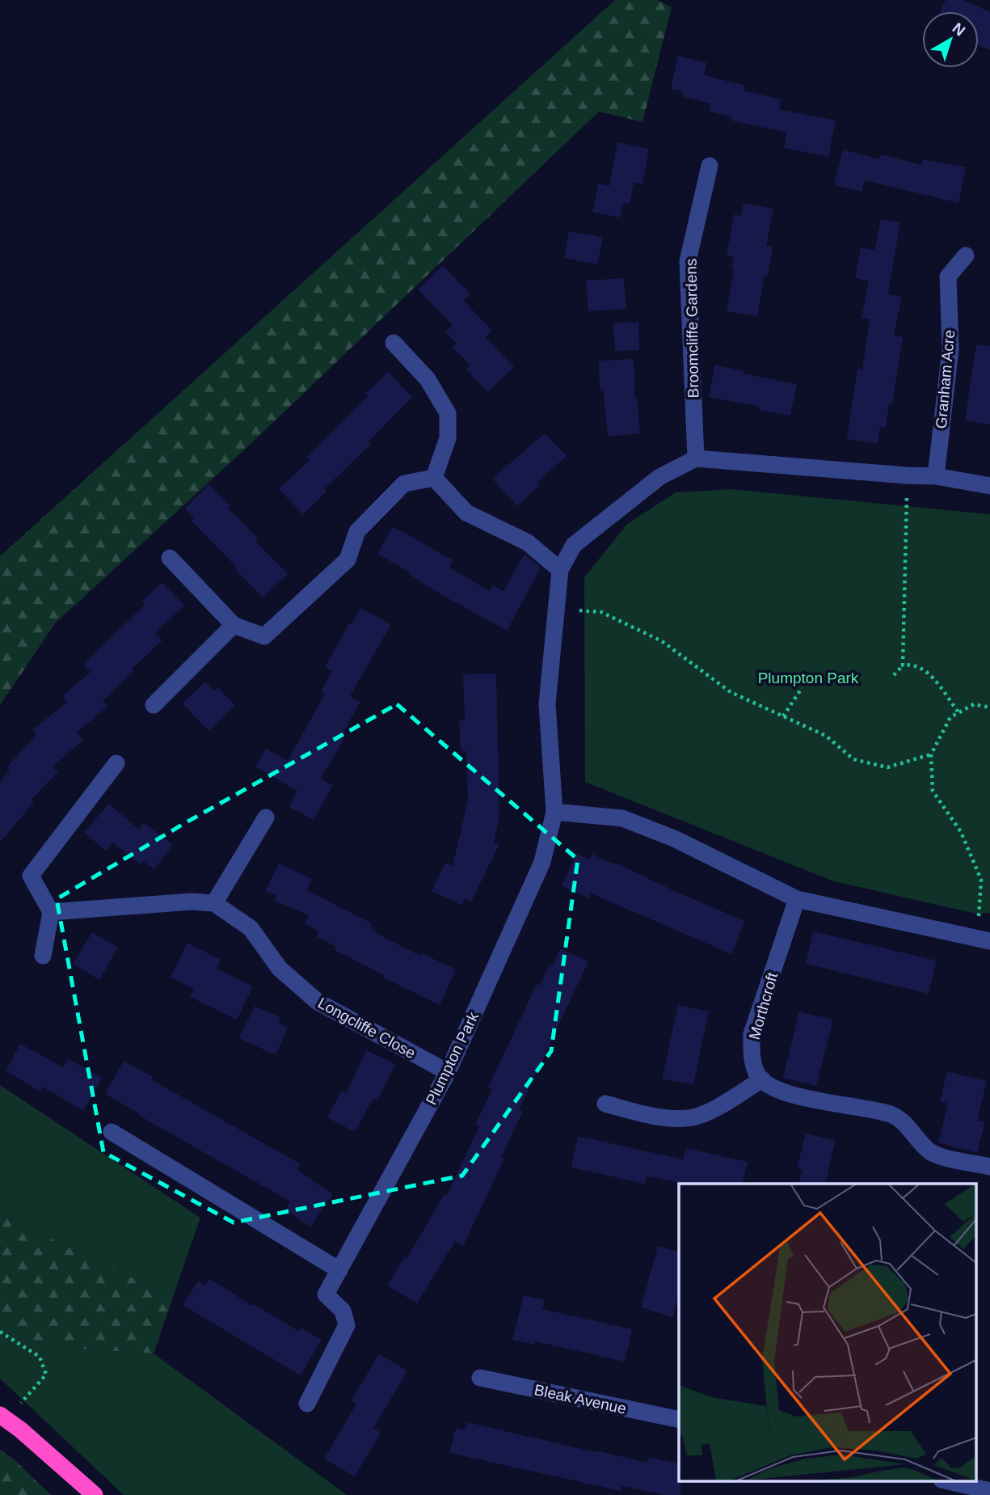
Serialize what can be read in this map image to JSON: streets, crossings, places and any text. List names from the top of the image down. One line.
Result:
{"streets":{"street":["Broomcliffe Gardens","Granham Acre","Morthcroft","Longcliffe Close","Plumpton Park","Bleak Avenue"]},"crossings":[["Broomcliffe Gardens","Plumpton Park"],["Longcliffe Close","Plumpton Park"]],"parks":["Plumpton Park"],"north":"top right"}
